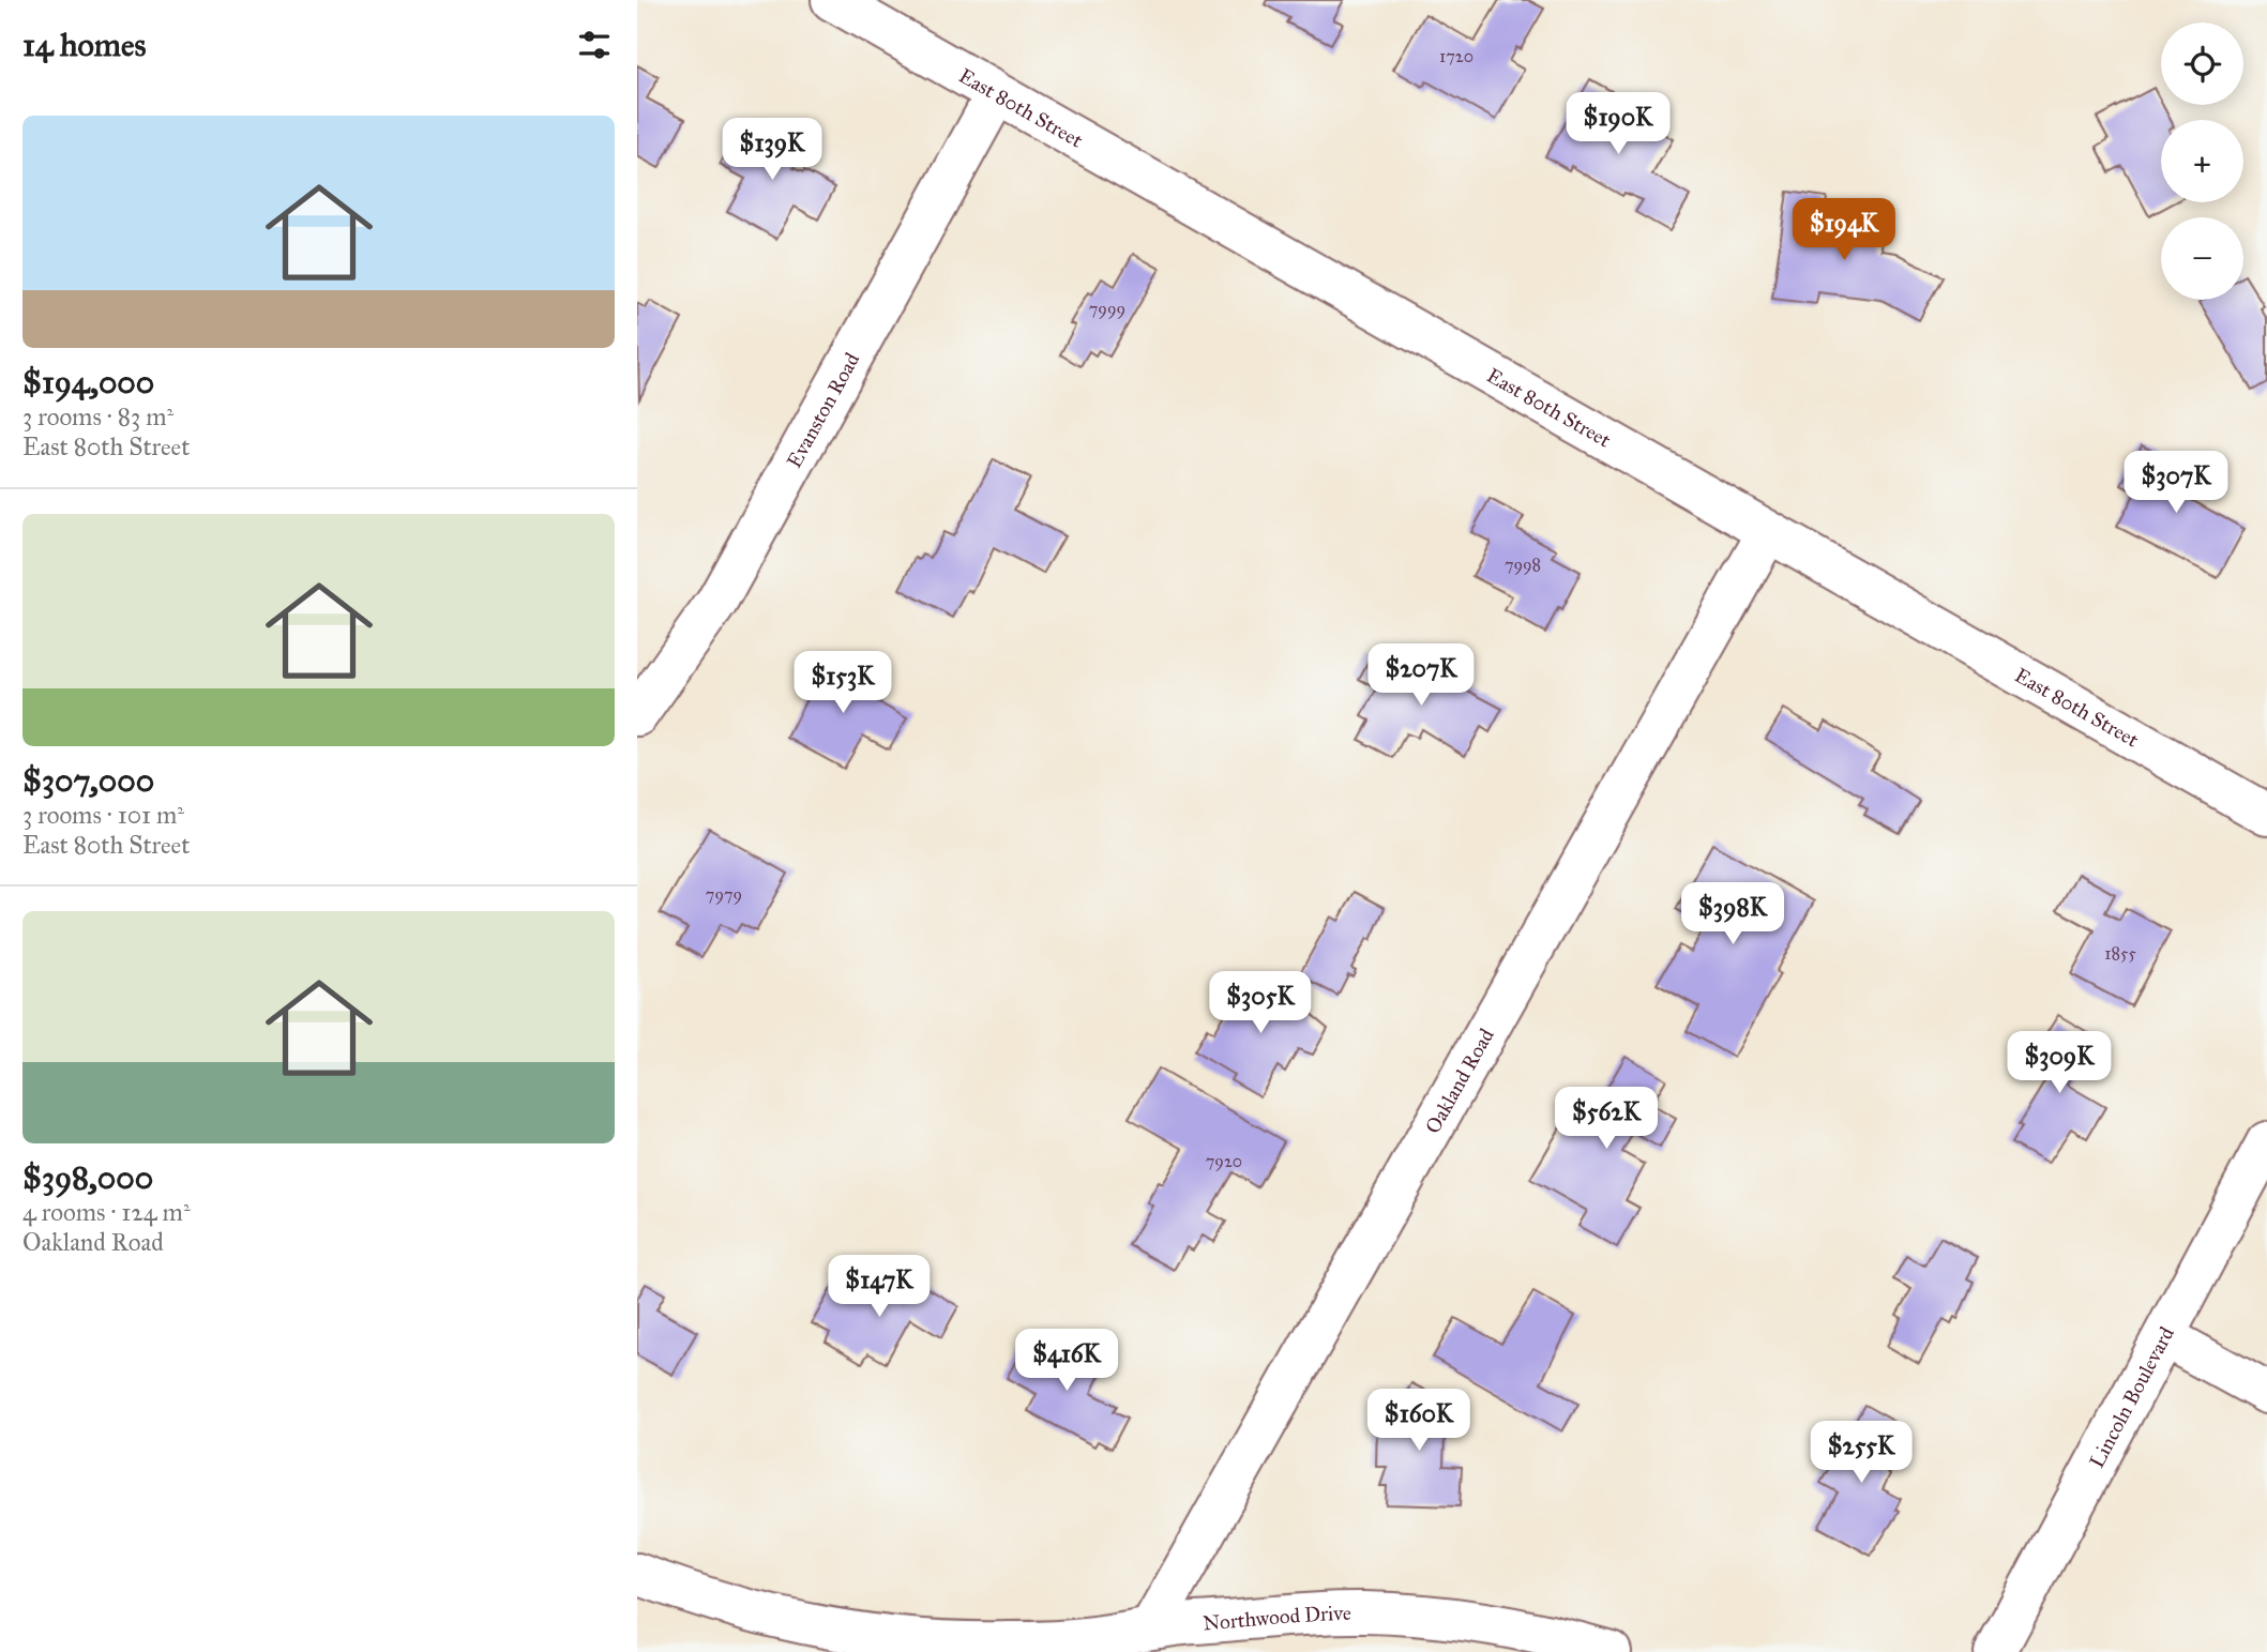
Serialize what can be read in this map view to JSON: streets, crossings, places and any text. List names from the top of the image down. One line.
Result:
{"streets":{"street":["East 80th Street","Evanston Road","Oakland Road","Lincoln Boulevard","Northwood Drive"]},"crossings":[["East 80th Street","Evanston Road"],["East 80th Street","Oakland Road"],["Oakland Road","Northwood Drive"]],"house_numbers":["1720","7999","7998","7979","1855","7920"],"page":{"heading":"14 homes","map_buttons":["+","−"],"list":[{"name":"$194,000","note":"3 rooms · 83 m² · East 80th Street"},{"name":"$307,000","note":"3 rooms · 101 m² · East 80th Street"},{"name":"$398,000","note":"4 rooms · 124 m² · Oakland Road"}],"price":["$190K","$139K","$194K","$307K","$207K","$153K","$398K","$305K","$309K","$562K","$147K","$416K","$160K","$255K"]}}
